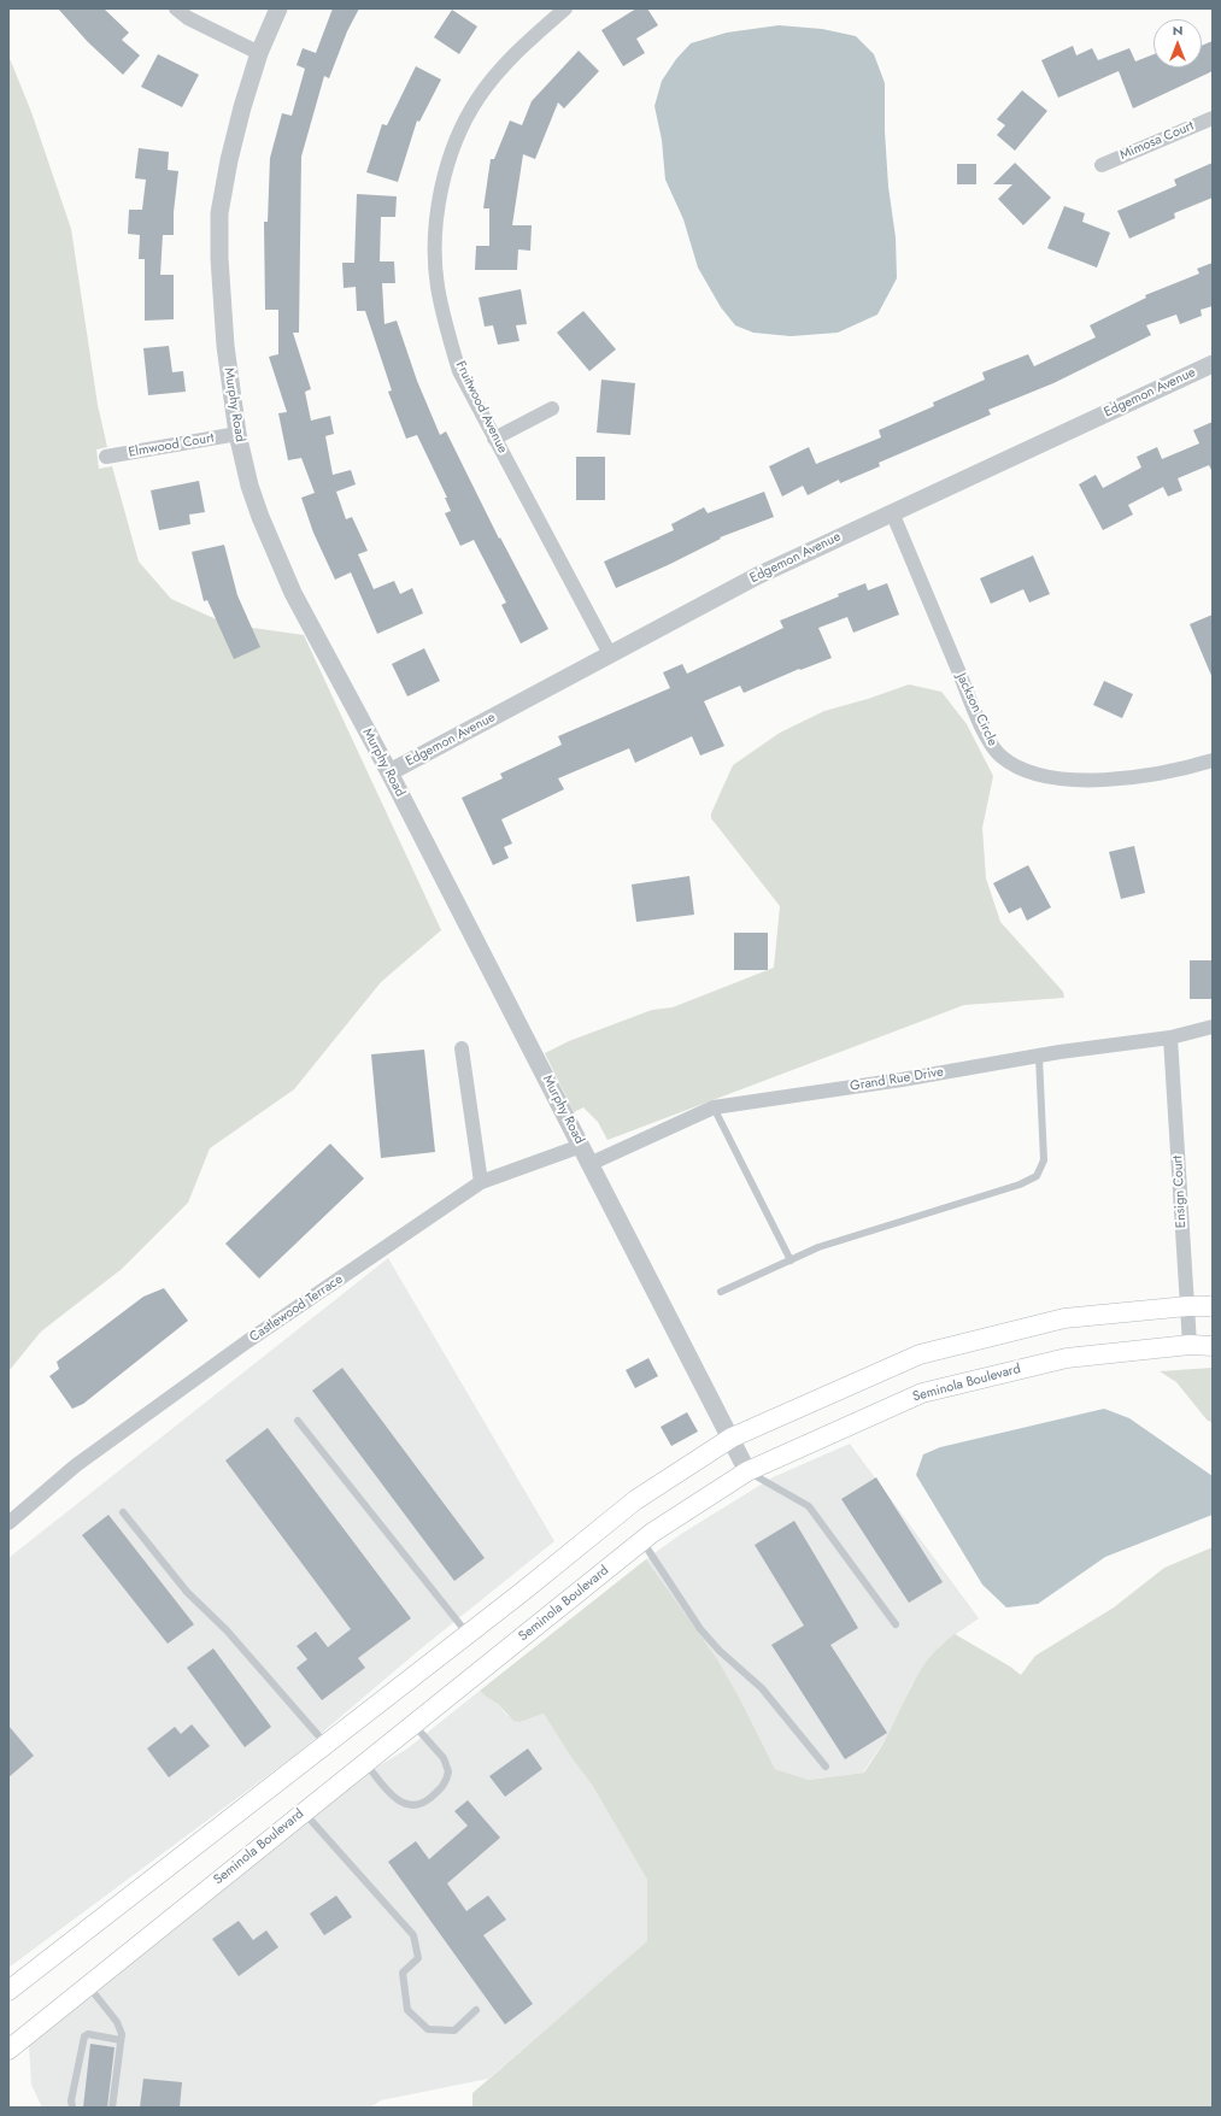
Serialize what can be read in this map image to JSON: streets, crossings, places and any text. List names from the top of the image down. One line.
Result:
{"streets":{"main road":["Seminola Boulevard"],"street":["Mimosa Court","Edgemon Avenue","Murphy Road","Fruitwood Avenue","Elmwood Court","Jackson Circle","Grand Rue Drive","Ensign Court","Castlewood Terrace"]},"crossings":[["Edgemon Avenue","Murphy Road"],["Edgemon Avenue","Fruitwood Avenue"],["Edgemon Avenue","Jackson Circle"],["Murphy Road","Elmwood Court"],["Murphy Road","Grand Rue Drive"],["Murphy Road","Castlewood Terrace"],["Murphy Road","Seminola Boulevard"],["Grand Rue Drive","Ensign Court"],["Ensign Court","Seminola Boulevard"]],"north":"top"}
